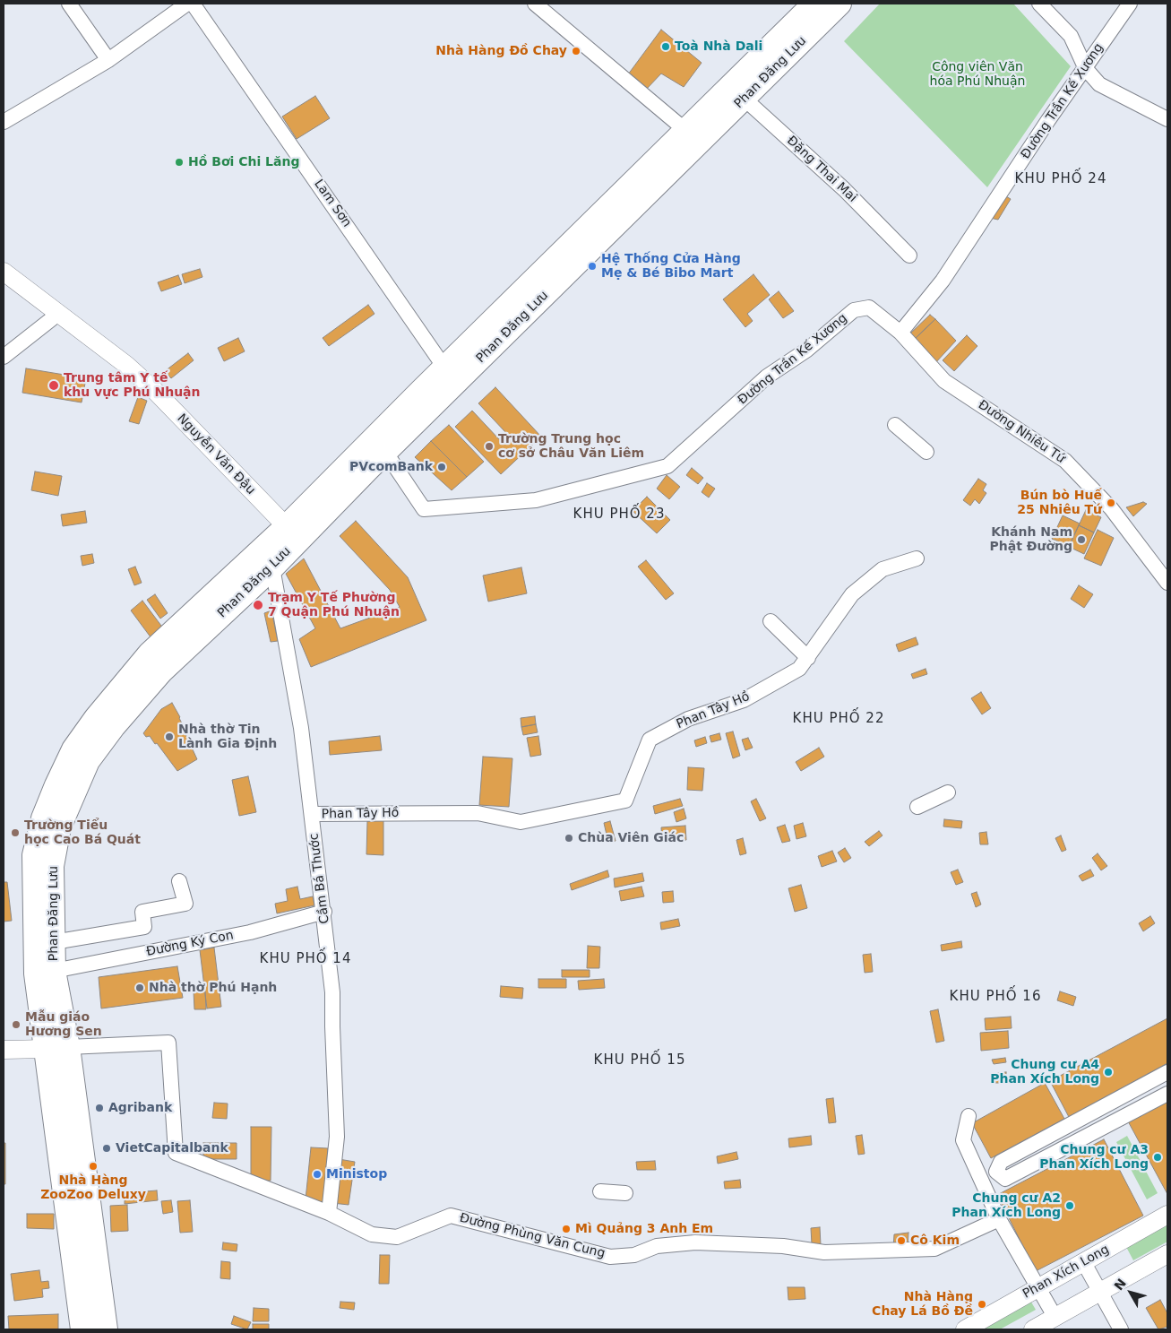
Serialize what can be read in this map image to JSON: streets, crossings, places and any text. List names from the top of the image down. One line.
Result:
{"streets":{"main road":["Phan Đăng Lưu"],"street":["Đường Trần Kế Xương","Đặng Thai Mai","Lam Sơn","Đường Nhiêu Tứ","Nguyễn Văn Đậu","Phan Tây Hồ","Cầm Bá Thước","Đường Ký Con","Đường Phùng Văn Cung","Phan Xích Long"]},"crossings":[["Phan Đăng Lưu","Đường Trần Kế Xương"],["Phan Đăng Lưu","Đặng Thai Mai"],["Phan Đăng Lưu","Lam Sơn"],["Phan Đăng Lưu","Nguyễn Văn Đậu"],["Phan Đăng Lưu","Cầm Bá Thước"],["Phan Đăng Lưu","Đường Ký Con"],["Phan Đăng Lưu","Đường Phùng Văn Cung"],["Đường Trần Kế Xương","Đường Nhiêu Tứ"],["Phan Tây Hồ","Cầm Bá Thước"],["Cầm Bá Thước","Đường Ký Con"],["Cầm Bá Thước","Đường Phùng Văn Cung"]],"districts":["KHU PHỐ 24","KHU PHỐ 23","KHU PHỐ 22","KHU PHỐ 14","KHU PHỐ 16","KHU PHỐ 15"],"parks":["Công viên Văn hóa Phú Nhuận"],"places":["Toà Nhà Dali","Nhà Hàng Đồ Chay","Hồ Bơi Chi Lăng","Hệ Thống Cửa Hàng Mẹ & Bé Bibo Mart","Trung tâm Y tế khu vực Phú Nhuận","Trường Trung học cơ sở Châu Văn Liêm","PVcomBank","Bún bò Huế 25 Nhiêu Tứ","Khánh Nam Phật Đường","Trạm Y Tế Phường 7 Quận Phú Nhuận","Nhà thờ Tin Lành Gia Định","Trường Tiểu học Cao Bá Quát","Chùa Viên Giác","Nhà thờ Phú Hạnh","Mẫu giáo Hương Sen","Chung cư A4 Phan Xích Long","Agribank","VietCapitalbank","Chung cư A3 Phan Xích Long","Nhà Hàng ZooZoo Deluxy","Ministop","Chung cư A2 Phan Xích Long","Mì Quảng 3 Anh Em","Cô Kim","Nhà Hàng Chay Lá Bồ Đề"],"north":"top left"}
